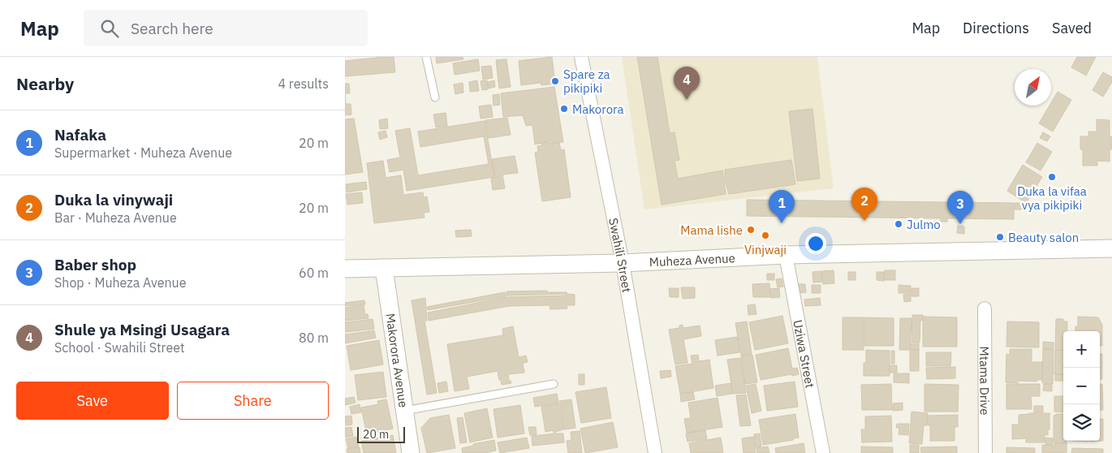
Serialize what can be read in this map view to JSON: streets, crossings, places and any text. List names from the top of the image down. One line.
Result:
{"streets":{"street":["Swahili Street","Muheza Avenue","Uziwa Street","Makorora Avenue","Mtama Drive"]},"crossings":[["Swahili Street","Muheza Avenue"],["Muheza Avenue","Uziwa Street"],["Muheza Avenue","Makorora Avenue"]],"places":["Spare za pikipiki","Makorora","Duka la vifaa vya pikipiki","Julmo","Mama lishe","Vinjwaji","Beauty salon"],"scale_bar":"20 m","north":"top right","page":{"header":"Map","search":"Search here","nav":["Map","Directions","Saved"],"heading":["Nearby","4 results"],"pins":["4","2","1","3"],"list":[{"mark":"1","name":"Nafaka","note":"Supermarket · Muheza Avenue","value":"20 m"},{"mark":"2","name":"Duka la vinywaji","note":"Bar · Muheza Avenue","value":"20 m"},{"mark":"3","name":"Baber shop","note":"Shop · Muheza Avenue","value":"60 m"},{"mark":"4","name":"Shule ya Msingi Usagara","note":"School · Swahili Street","value":"80 m"}],"map_buttons":["+","−"],"buttons":["Save","Share"],"scale":"20 m"}}
